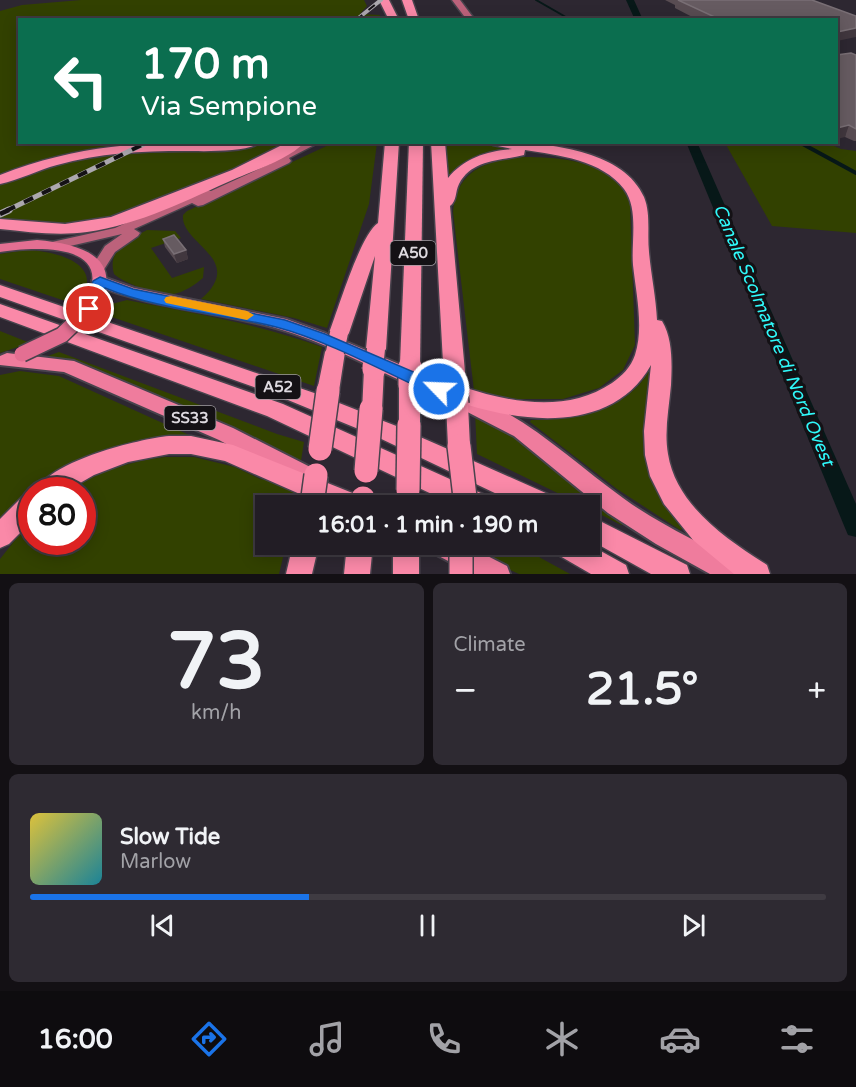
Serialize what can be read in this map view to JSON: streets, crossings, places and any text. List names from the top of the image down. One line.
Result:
{"streets":{"highway":["A50","A52","SS33"]},"water":["Canale Scolmatore di Nord Ovest"],"page":{"turn":["170 m","Via Sempione"],"limit":"80","trip":"16:01 · 1 min · 190 m","tile":[["73","km/h"],"Climate"],"heat":["−","21.5°","+"],"song":["Slow Tide","Marlow"],"tabs":"16:00"}}
